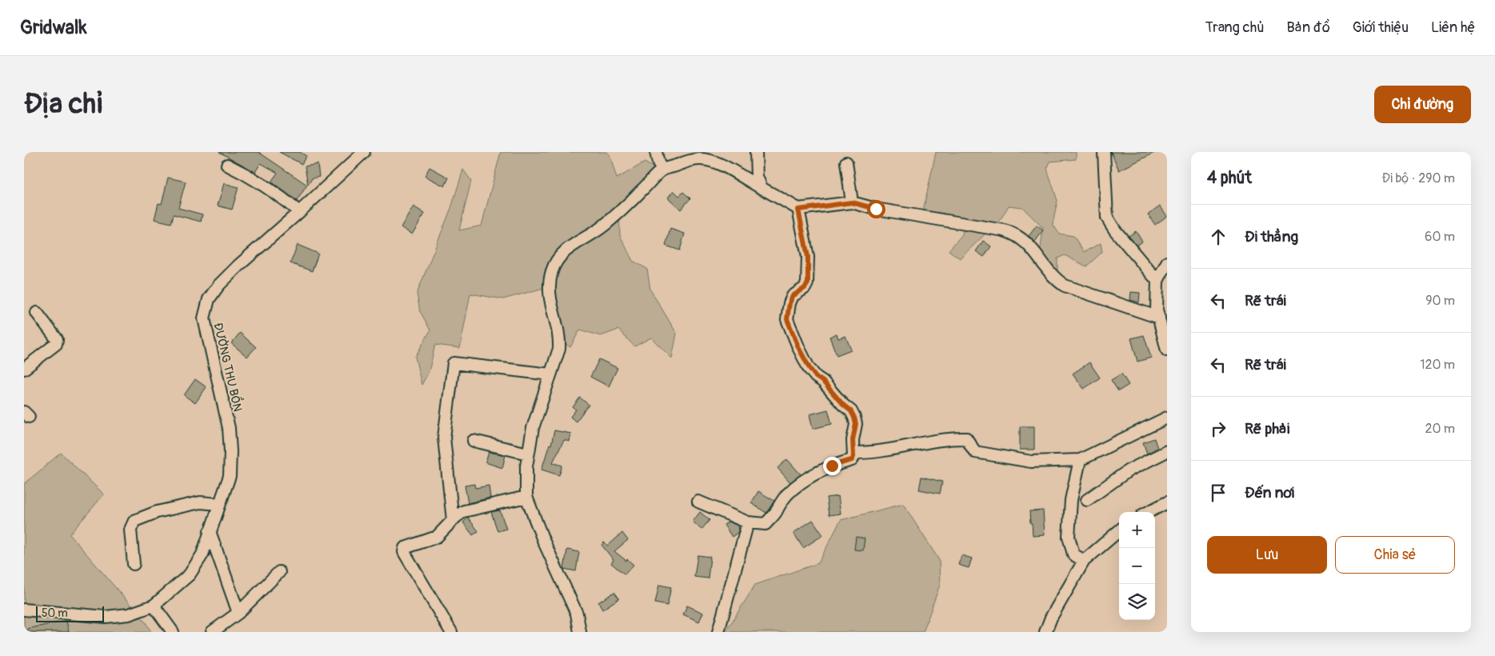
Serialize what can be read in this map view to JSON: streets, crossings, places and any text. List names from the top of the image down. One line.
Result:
{"streets":{"street":["ĐƯỜNG THU BỒN"]},"scale_bar":"50 m","page":{"header":"Gridwalk","nav":["Trang chủ","Bản đồ","Giới thiệu","Liên hệ"],"buttons":["Chỉ đường",["Lưu","Chia sẻ"]],"title":"Địa chỉ","heading":["4 phút","Đi bộ · 290 m"],"list":[["Đi thẳng","60 m"],["Rẽ trái","90 m"],["Rẽ trái","120 m"],["Rẽ phải","20 m"],"Đến nơi"],"map_buttons":["+","−"],"scale":"50 m"}}
